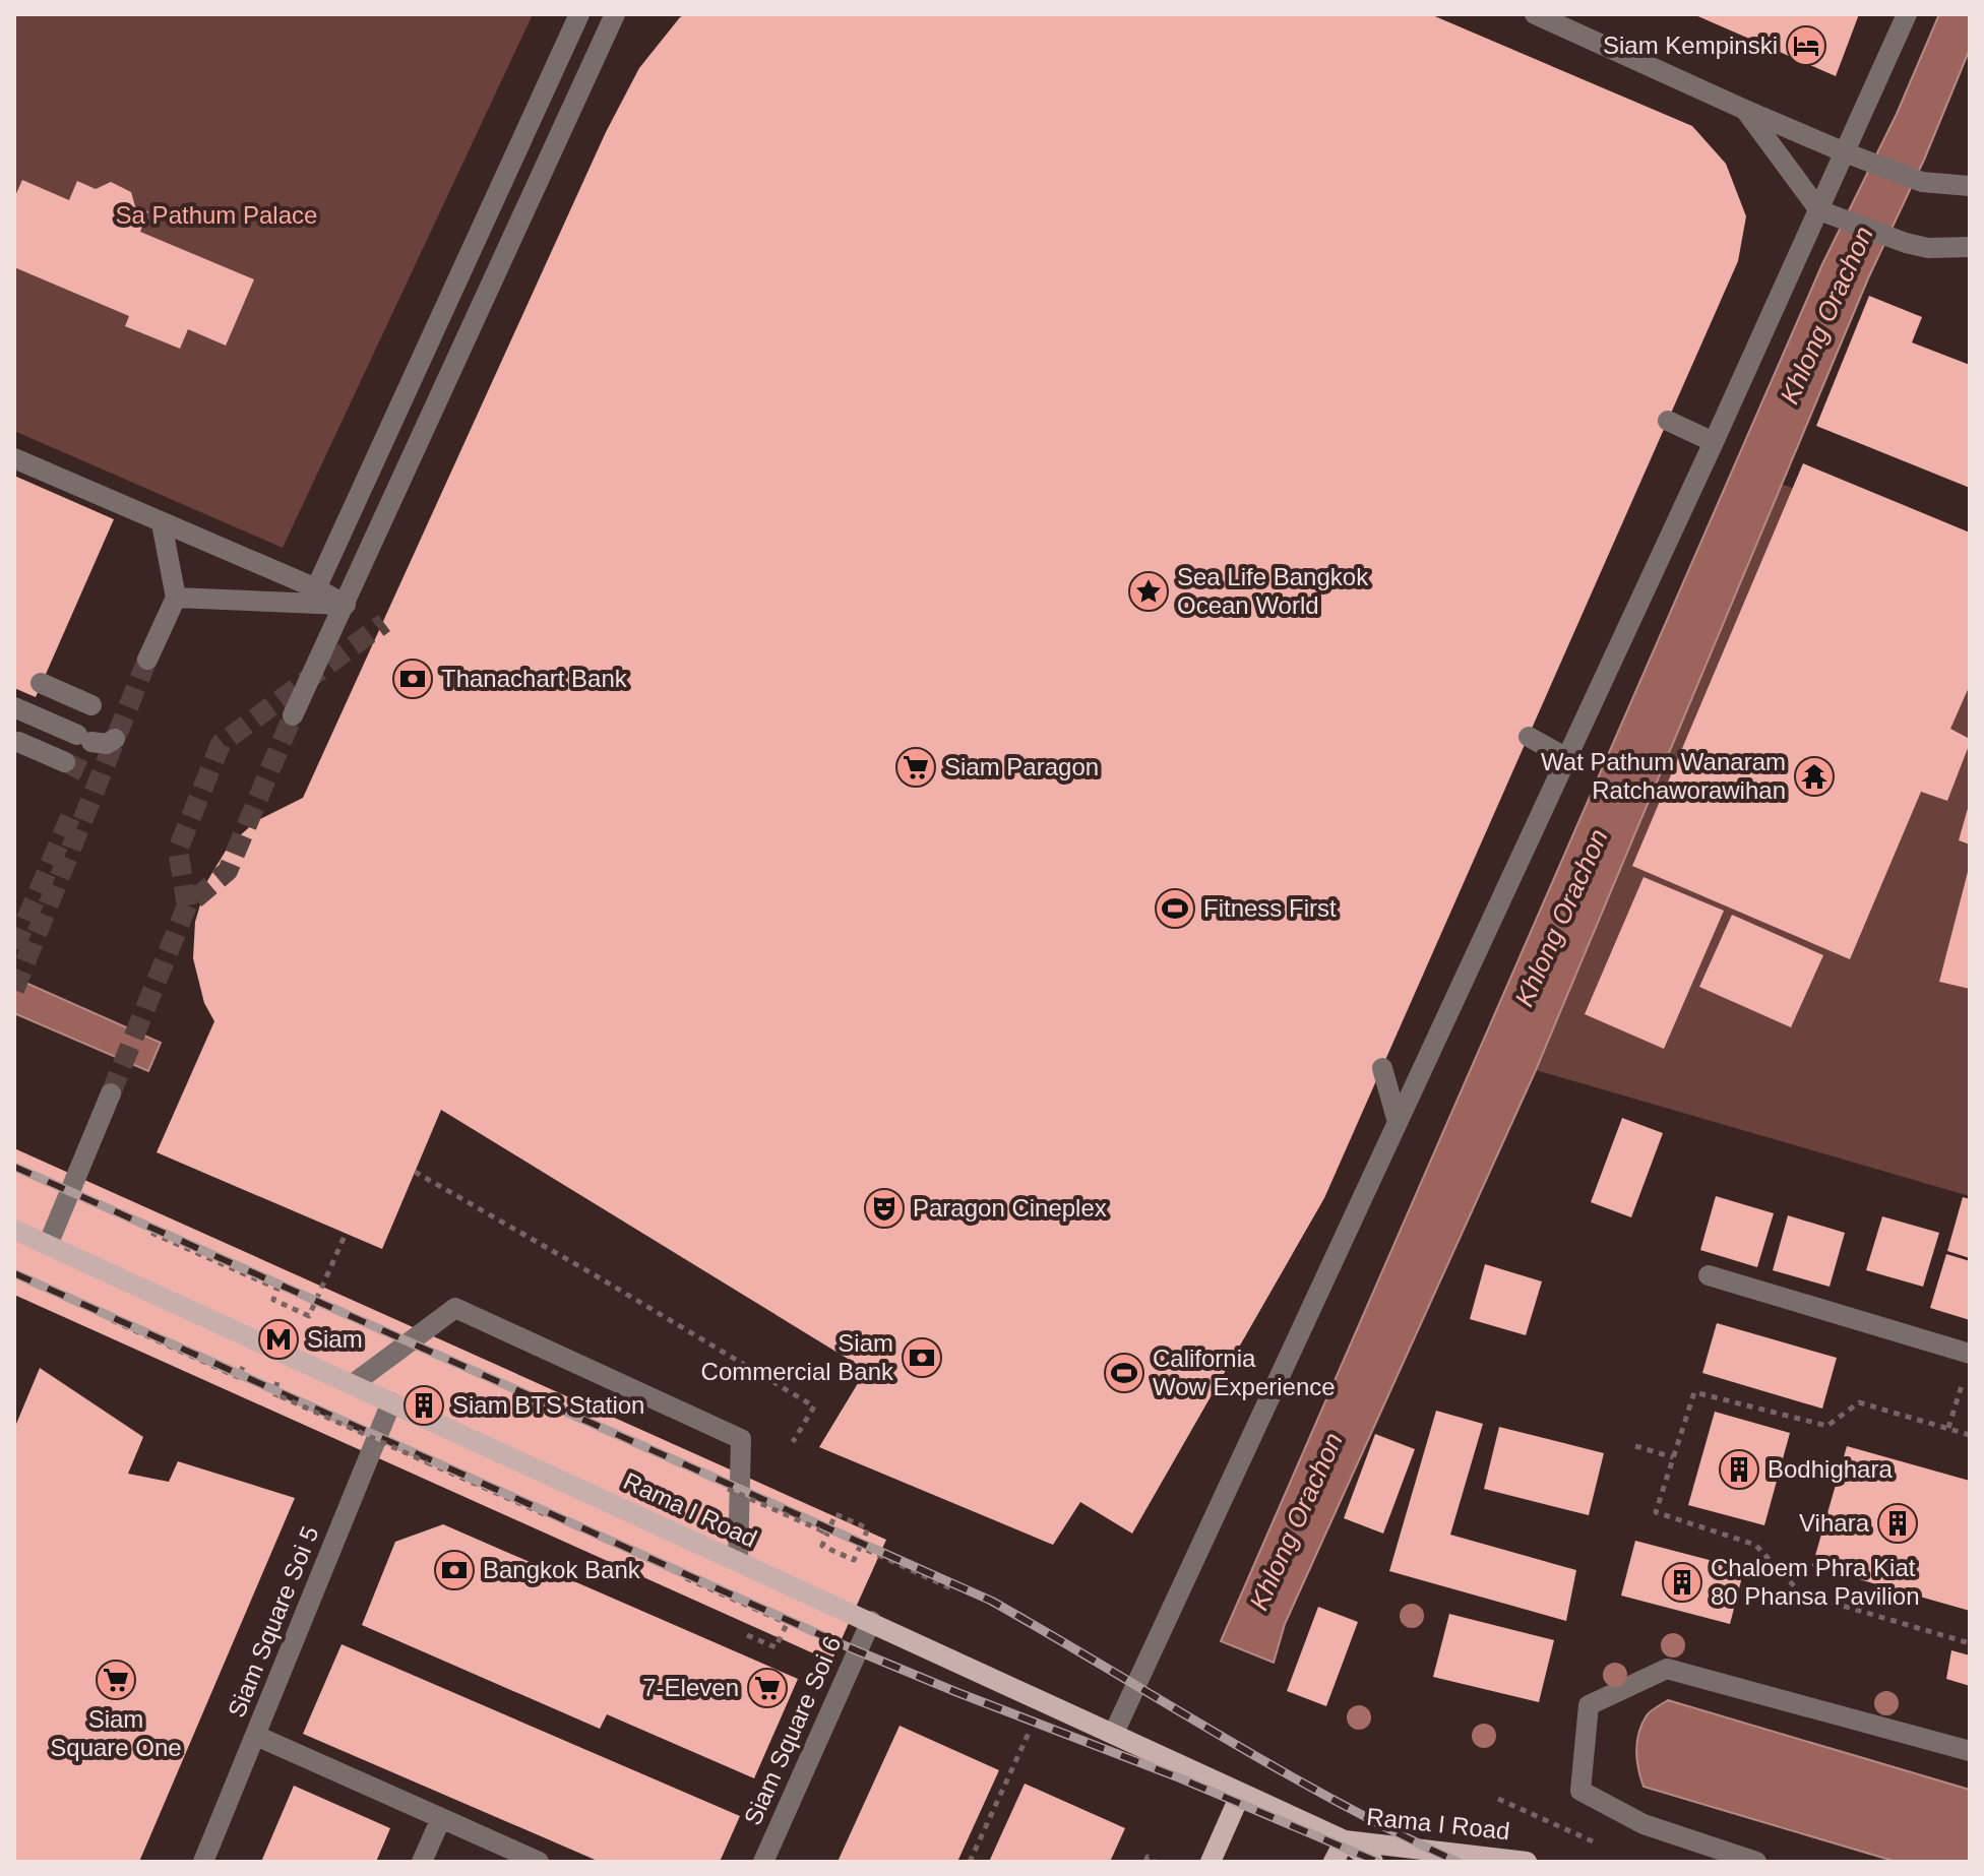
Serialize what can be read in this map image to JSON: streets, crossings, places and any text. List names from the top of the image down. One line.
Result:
{"streets":{"main road":["Rama I Road"],"street":["Siam Square Soi 5","Siam Square Soi 6"]},"crossings":[["Rama I Road","Siam Square Soi 5"],["Rama I Road","Siam Square Soi 6"]],"water":["Khlong Orachon"],"parks":["Sa Pathum Palace"],"places":{"hotel":["Siam Kempinski"],"place":["Sea Life Bangkok Ocean World"],"bank":["Thanachart Bank","Siam Commercial Bank","Bangkok Bank"],"supermarket":["Siam Paragon","Siam Square One","7-Eleven"],"temple":["Wat Pathum Wanaram Ratchaworawihan"],"sports":["Fitness First","California Wow Experience"],"theatre":["Paragon Cineplex"],"metro station":["Siam"],"building":["Siam BTS Station","Bodhighara","Vihara","Chaloem Phra Kiat 80 Phansa Pavilion"]}}
